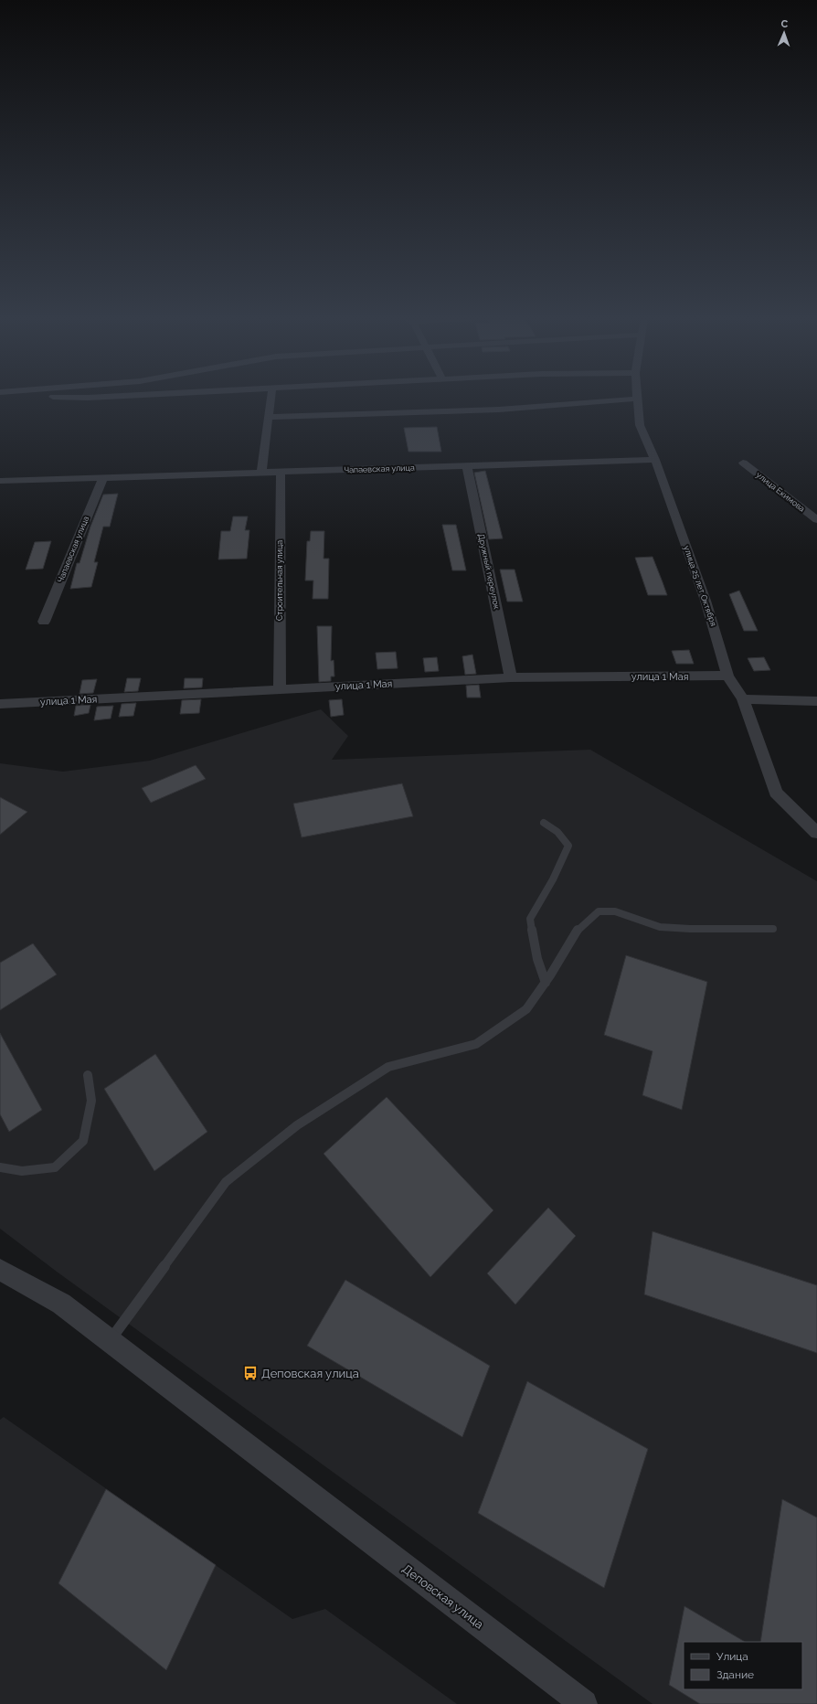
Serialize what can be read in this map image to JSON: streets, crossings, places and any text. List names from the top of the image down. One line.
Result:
{"streets":{"street":["Чапаевская улица","улица Екимова","Дружный переулок","Строительная улица","улица 25 лет Октября","улица 1 Мая","Деповская улица"]},"crossings":[["Чапаевская улица","Дружный переулок"],["Чапаевская улица","Строительная улица"],["Чапаевская улица","улица 25 лет Октября"],["Дружный переулок","улица 1 Мая"],["Строительная улица","улица 1 Мая"],["улица 25 лет Октября","улица 1 Мая"]],"places":{"bus stop":["Деповская улица"]},"legend":["Улица","Здание"],"north":"top"}
